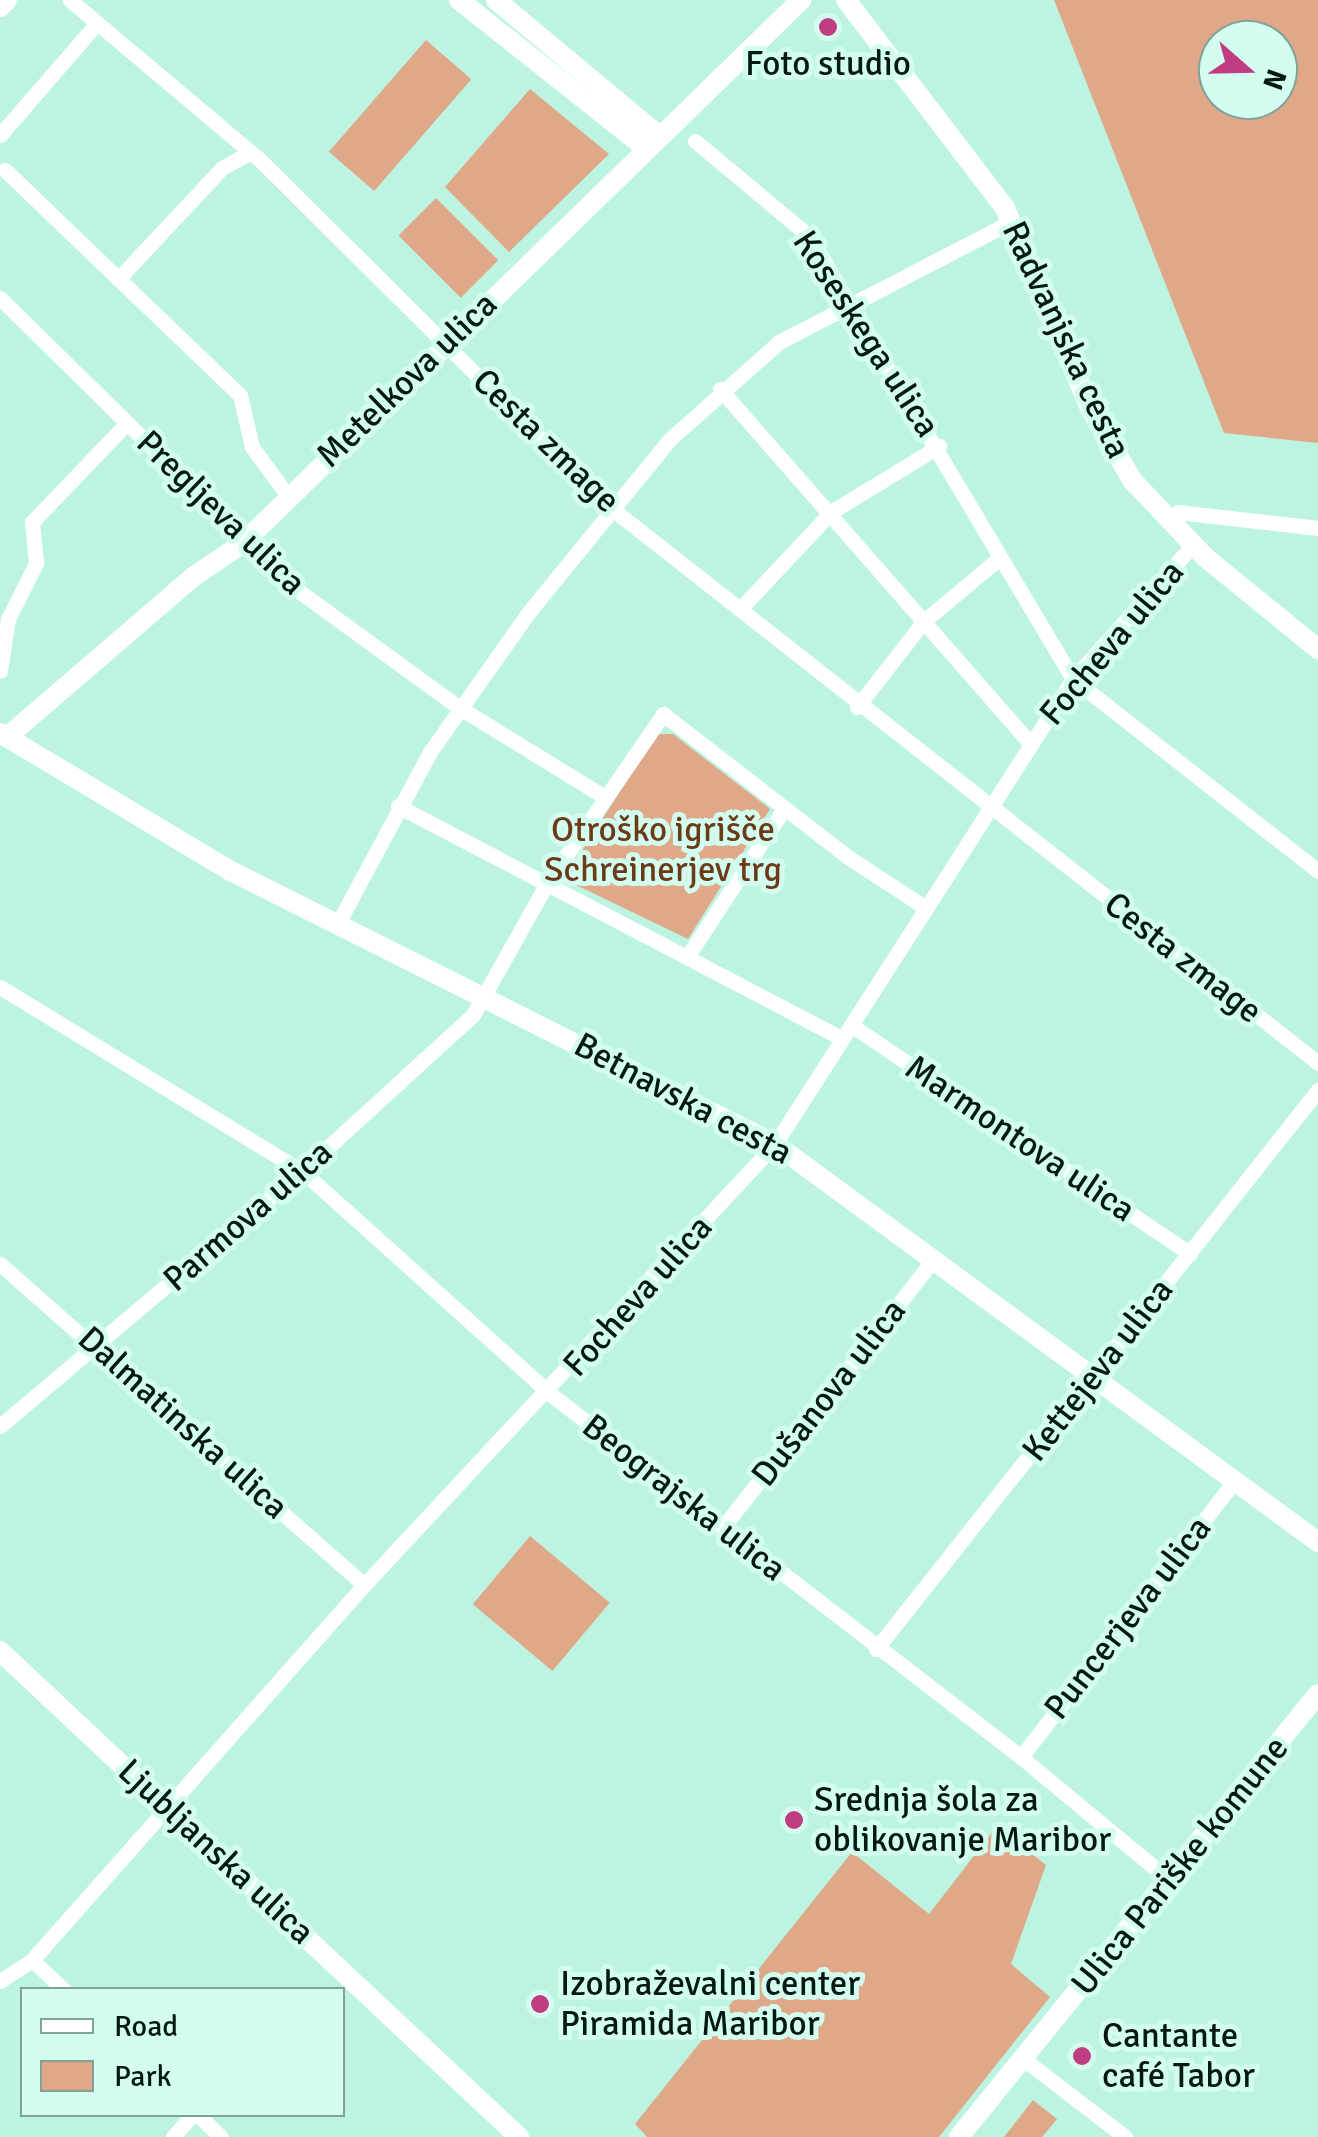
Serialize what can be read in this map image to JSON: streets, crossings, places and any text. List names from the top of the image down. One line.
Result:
{"streets":{"street":["Koseskega ulica","Radvanjska cesta","Metelkova ulica","Cesta zmage","Pregljeva ulica","Focheva ulica","Betnavska cesta","Marmontova ulica","Parmova ulica","Kettejeva ulica","Dušanova ulica","Dalmatinska ulica","Beograjska ulica","Puncerjeva ulica","Ljubljanska ulica","Ulica Pariške komune"]},"crossings":[["Koseskega ulica","Focheva ulica"],["Radvanjska cesta","Focheva ulica"],["Metelkova ulica","Cesta zmage"],["Metelkova ulica","Pregljeva ulica"],["Metelkova ulica","Betnavska cesta"],["Cesta zmage","Focheva ulica"],["Pregljeva ulica","Parmova ulica"],["Focheva ulica","Betnavska cesta"],["Focheva ulica","Marmontova ulica"],["Focheva ulica","Dalmatinska ulica"],["Focheva ulica","Beograjska ulica"],["Focheva ulica","Ljubljanska ulica"],["Betnavska cesta","Parmova ulica"],["Betnavska cesta","Kettejeva ulica"],["Betnavska cesta","Dušanova ulica"],["Betnavska cesta","Puncerjeva ulica"],["Marmontova ulica","Parmova ulica"],["Marmontova ulica","Kettejeva ulica"],["Parmova ulica","Dalmatinska ulica"],["Parmova ulica","Beograjska ulica"],["Kettejeva ulica","Beograjska ulica"],["Dušanova ulica","Beograjska ulica"],["Beograjska ulica","Puncerjeva ulica"],["Beograjska ulica","Ulica Pariške komune"]],"parks":["Otroško igrišče Schreinerjev trg"],"places":["Foto studio","Srednja šola za oblikovanje Maribor","Izobraževalni center Piramida Maribor","Cantante café Tabor"],"legend":["Road","Park"],"north":"right"}
